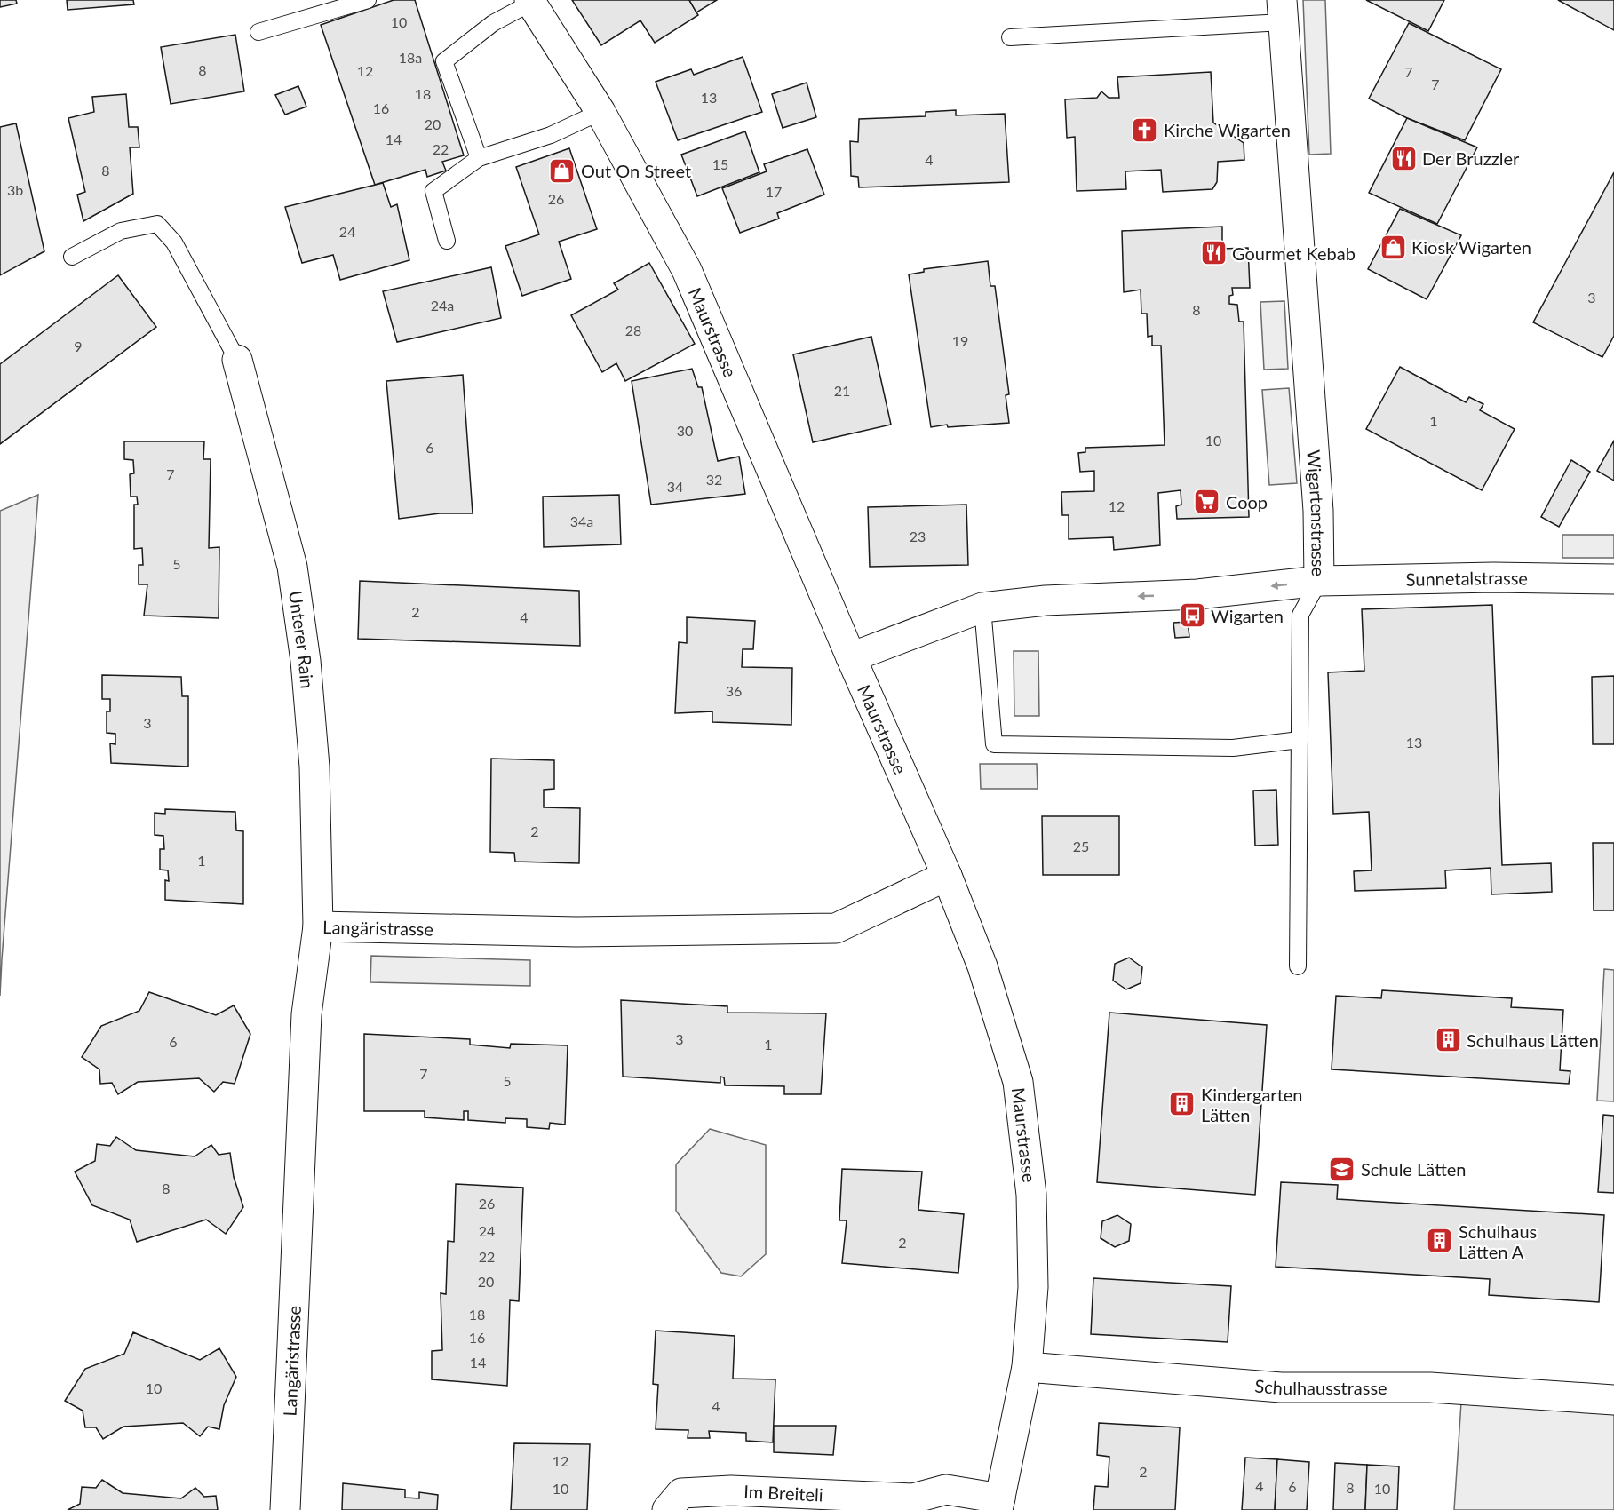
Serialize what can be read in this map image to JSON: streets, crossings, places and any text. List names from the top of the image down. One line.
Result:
{"streets":{"street":["Maurstrasse","Wigartenstrasse","Sunnetalstrasse","Unterer Rain","Langäristrasse","Schulhausstrasse","Im Breiteli"]},"crossings":[["Maurstrasse","Wigartenstrasse"],["Maurstrasse","Langäristrasse"],["Maurstrasse","Schulhausstrasse"],["Maurstrasse","Im Breiteli"],["Wigartenstrasse","Sunnetalstrasse"],["Unterer Rain","Langäristrasse"]],"places":{"church":["Kirche Wigarten"],"restaurant":["Der Bruzzler","Gourmet Kebab"],"shop":["Out On Street","Kiosk Wigarten"],"supermarket":["Coop"],"bus stop":["Wigarten"],"building":["Schulhaus Lätten","Kindergarten Lätten","Schulhaus Lätten A"],"school or university":["Schule Lätten"]},"house_numbers":["10","18a","8","12","7","7","18","13","16","20","14","22","4","15","8","3b","17","26","24","3","24a","8","28","19","9","21","1","30","10","6","7","32","34","12","34a","23","5","2","4","36","3","13","2","25","1","3","6","1","7","5","8","26","24","2","22","20","18","16","14","10","4","12","2","4","6","8","10","10"]}
